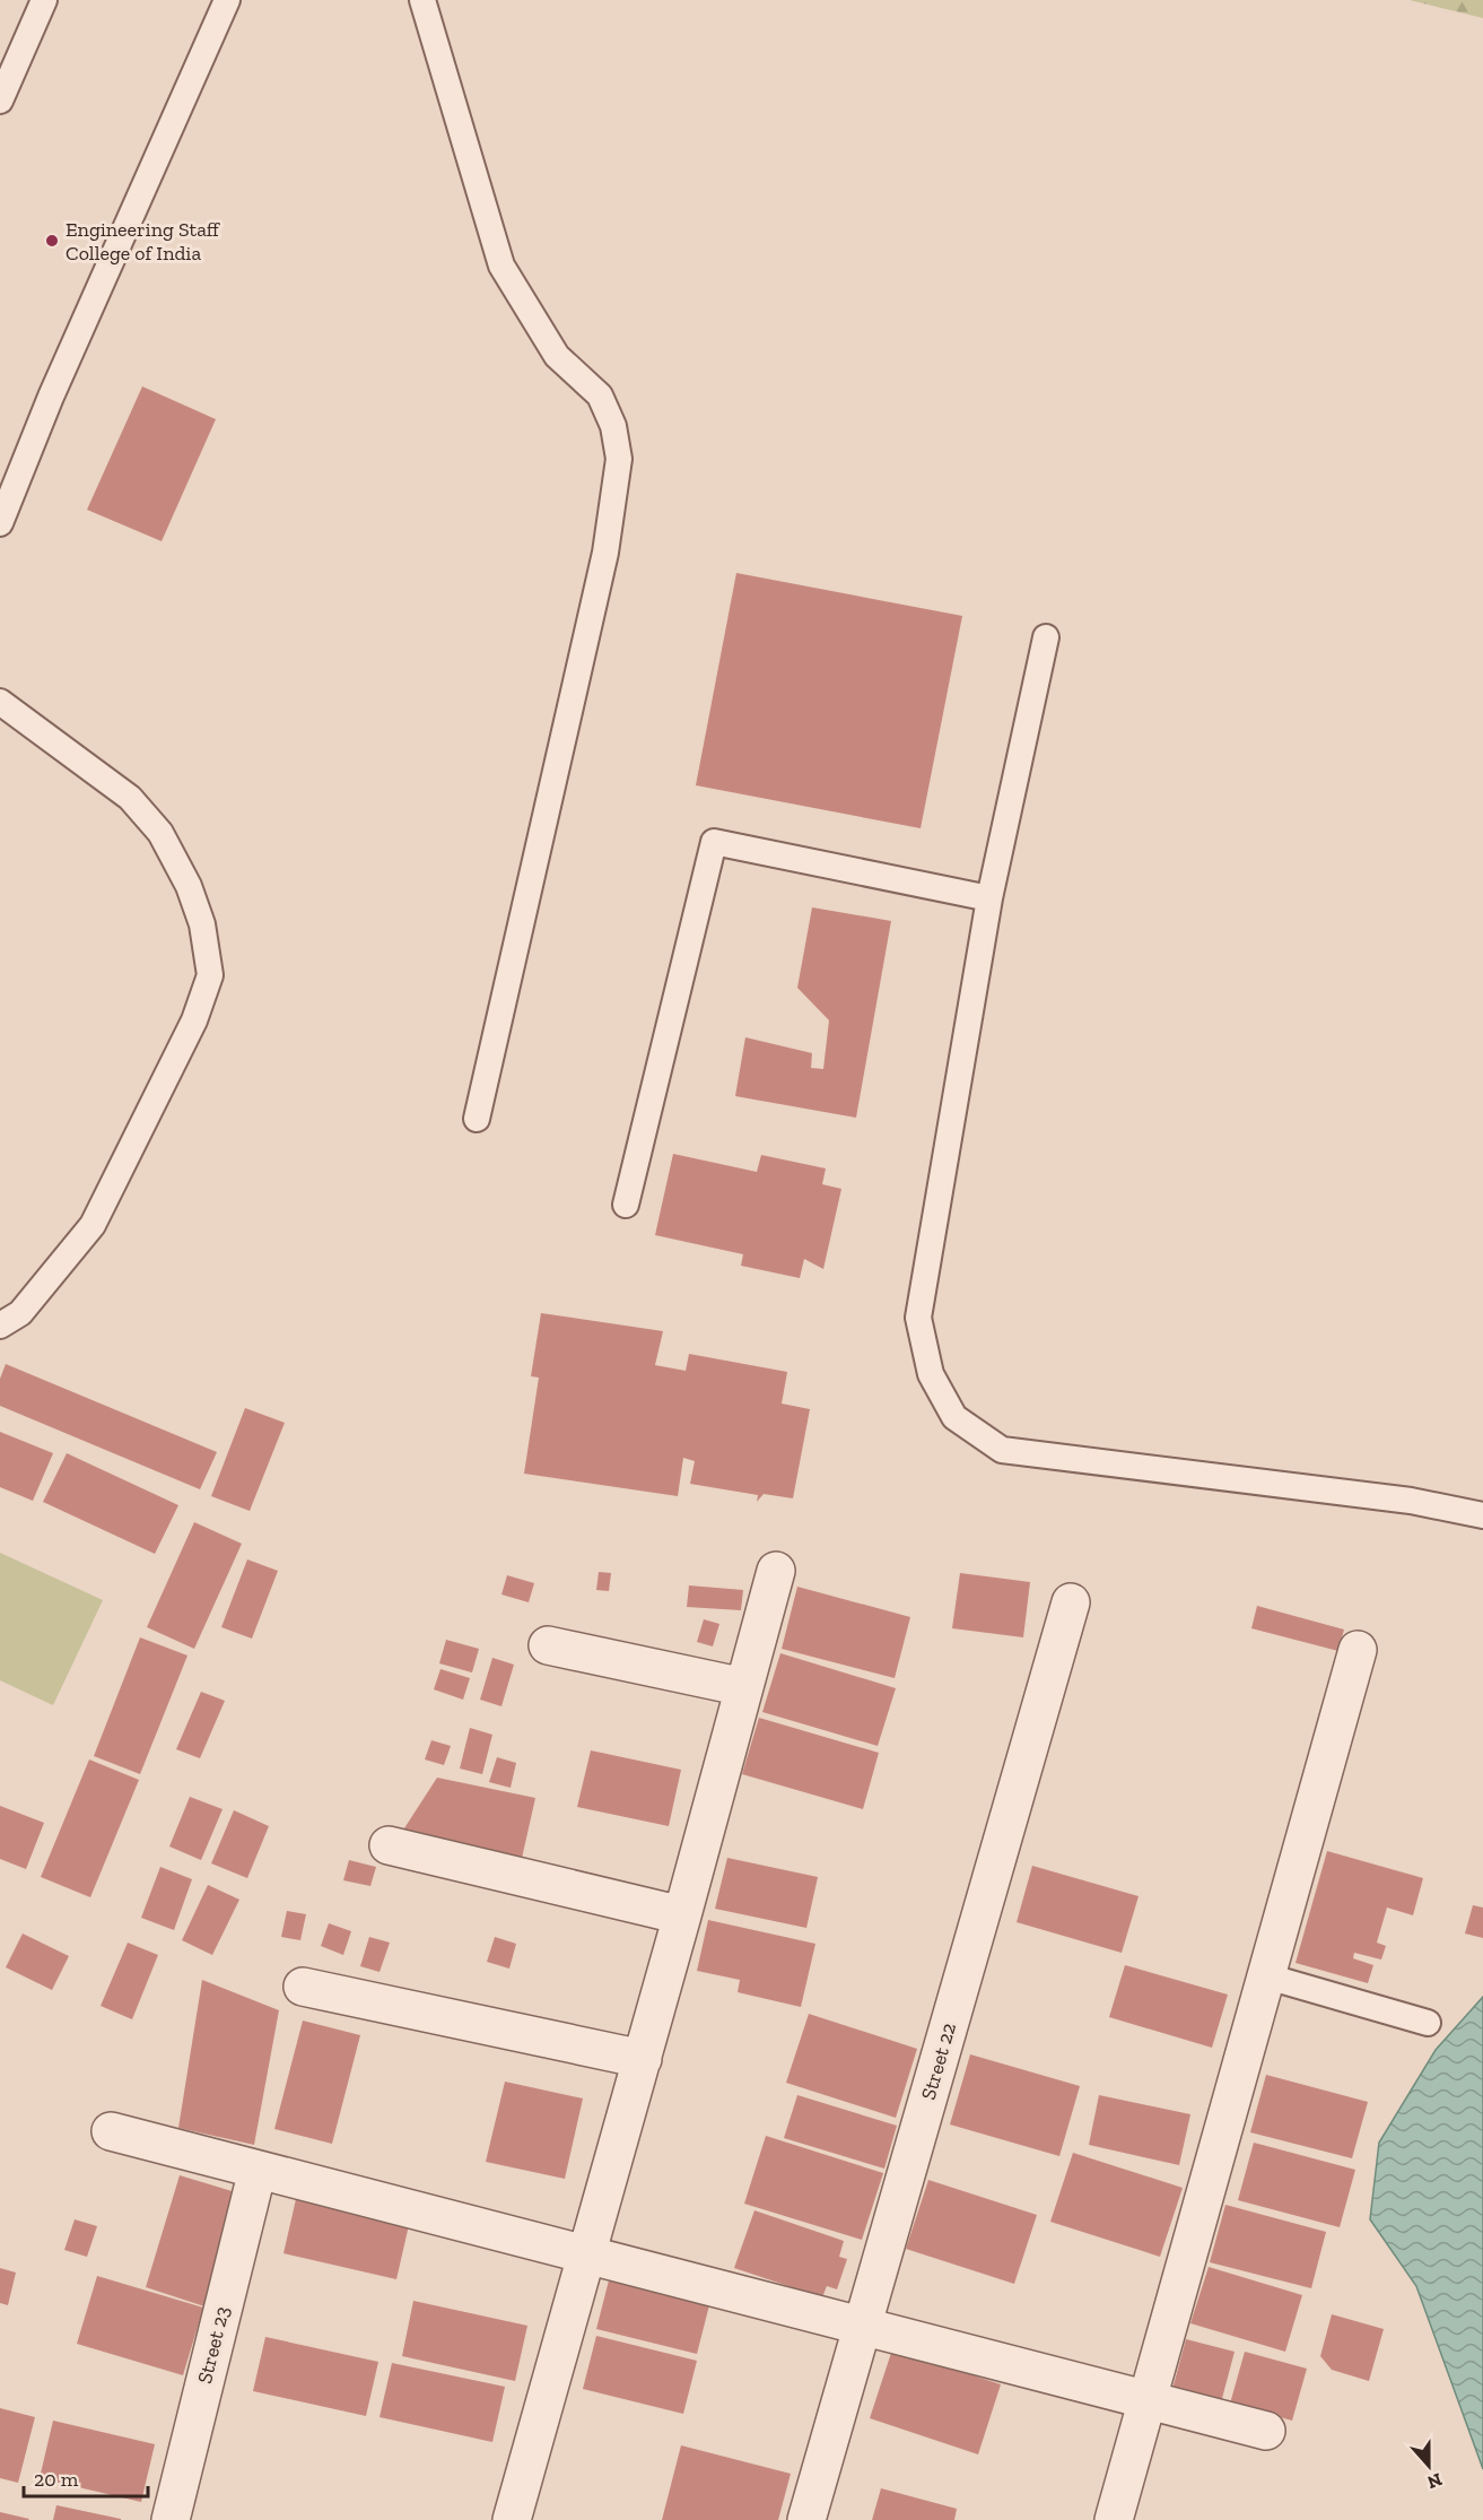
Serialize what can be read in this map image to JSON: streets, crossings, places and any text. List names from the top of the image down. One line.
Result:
{"streets":{"street":["Street 22","Street 23"]},"places":["Engineering Staff College of India"],"scale_bar":"20 m","north":"bottom"}
